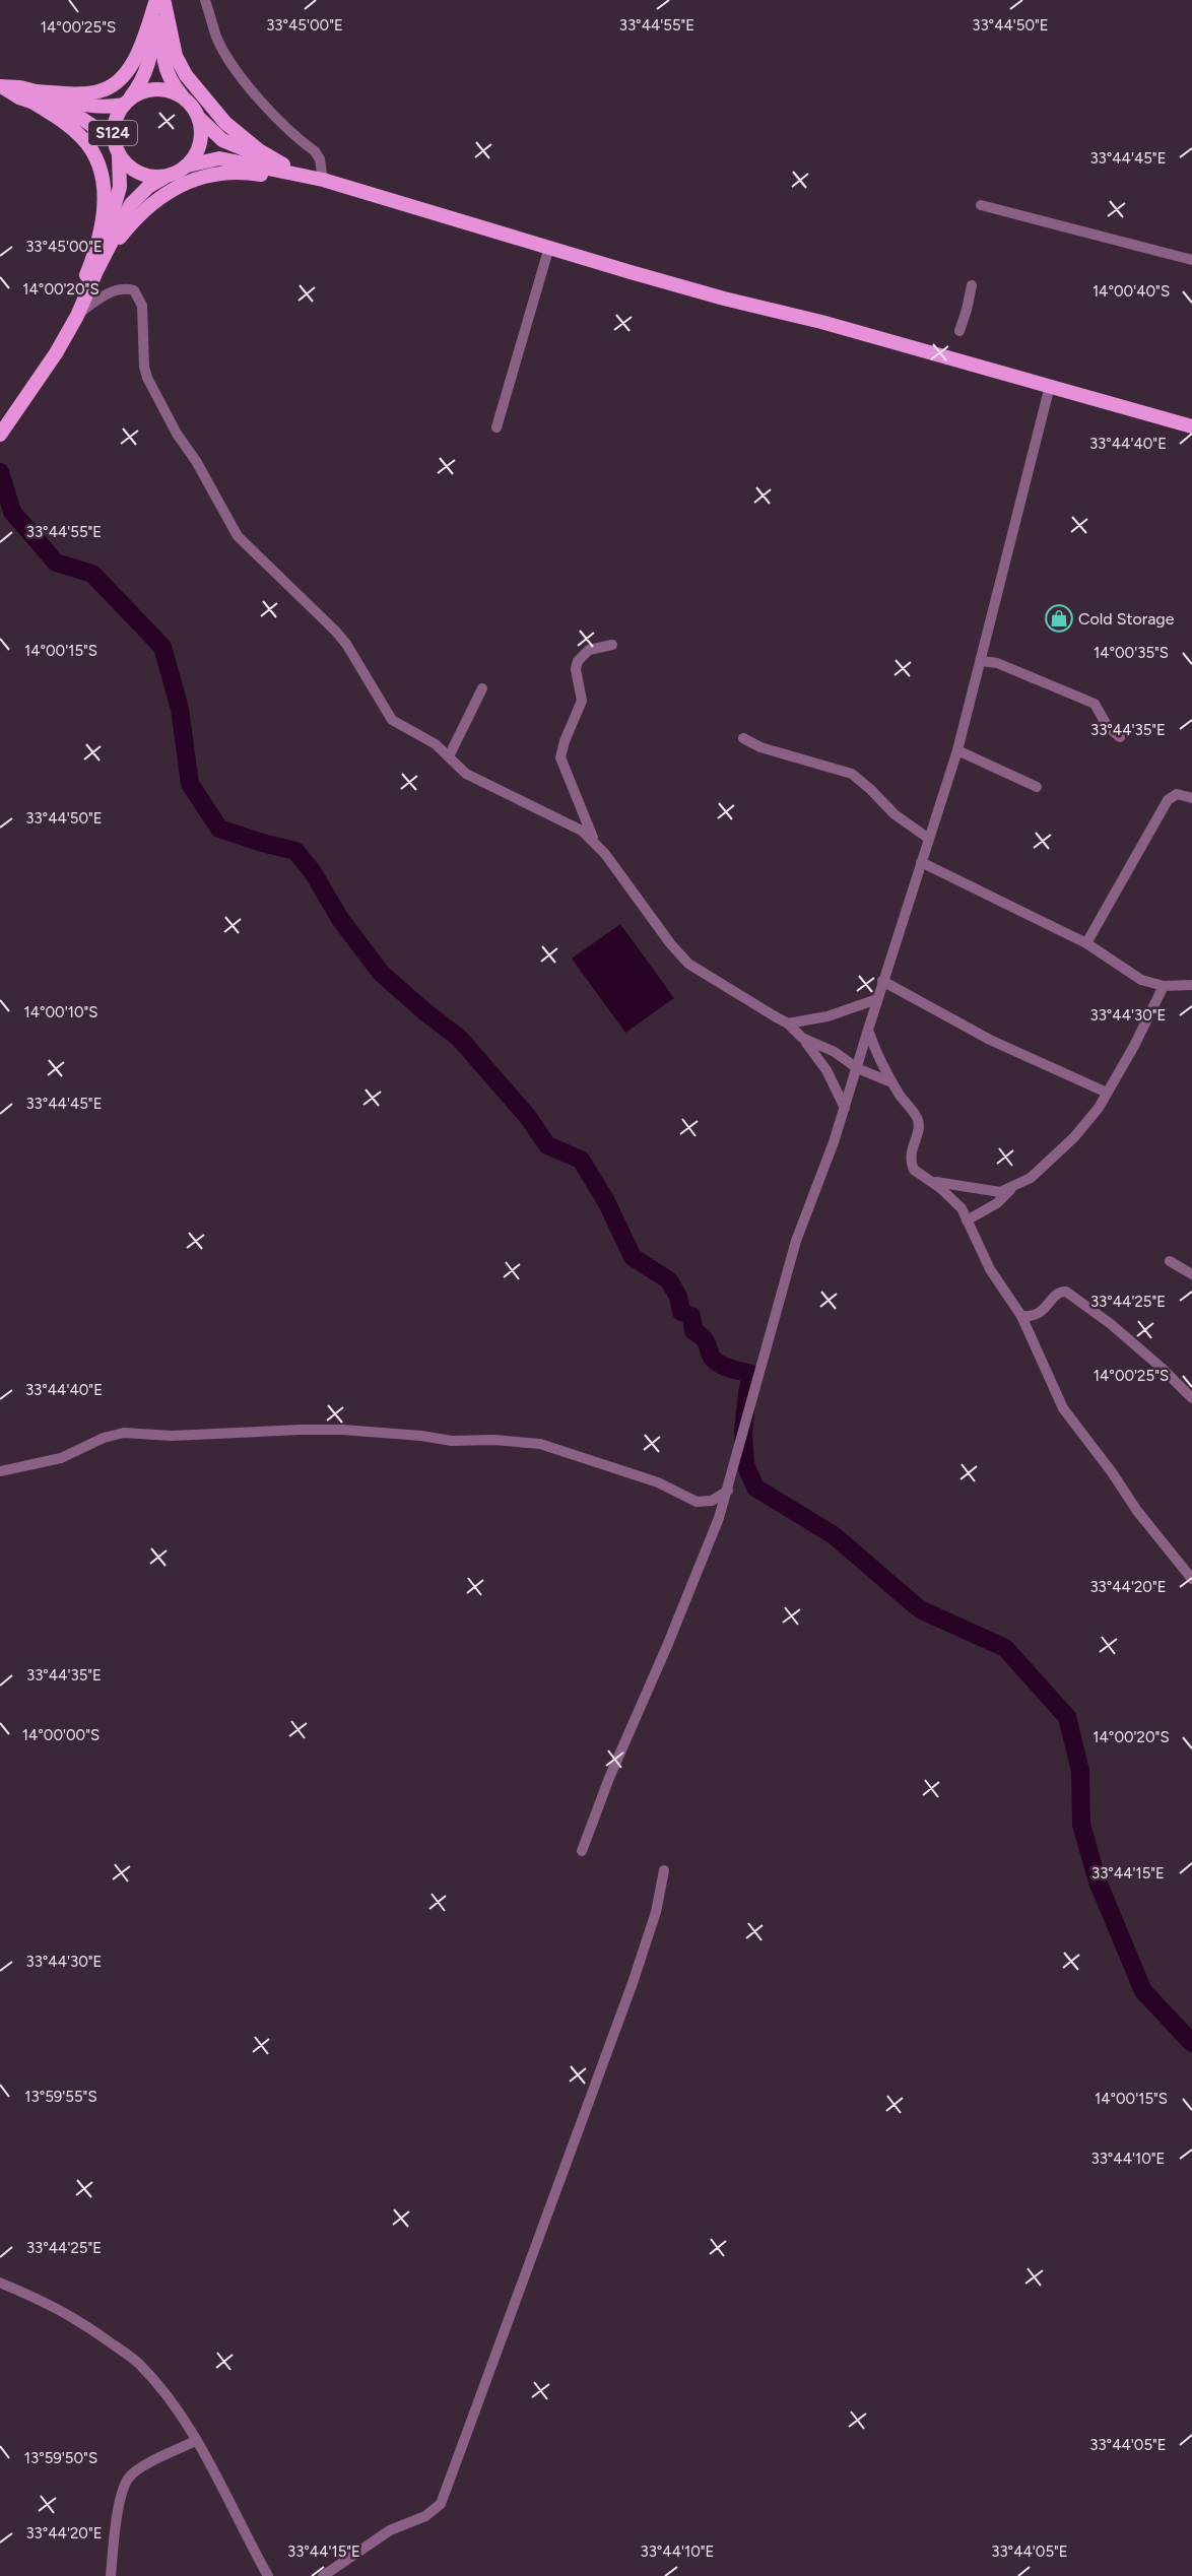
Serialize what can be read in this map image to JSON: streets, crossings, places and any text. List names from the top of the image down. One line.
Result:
{"streets":{"main road":["S124"]},"places":{"shop":["Cold Storage"]},"coordinates":["33°45'00\"E","33°44'55\"E","33°44'50\"E","14°00'25\"S","33°44'45\"E","14°00'20\"S","14°00'40\"S","33°44'40\"E","14°00'15\"S","14°00'35\"S","33°44'35\"E","14°00'10\"S","33°44'30\"E","33°44'25\"E","33°44'20\"E","14°00'00\"S","33°44'15\"E","13°59'55\"S","33°44'10\"E","33°44'05\"E","13°59'50\"S"]}
